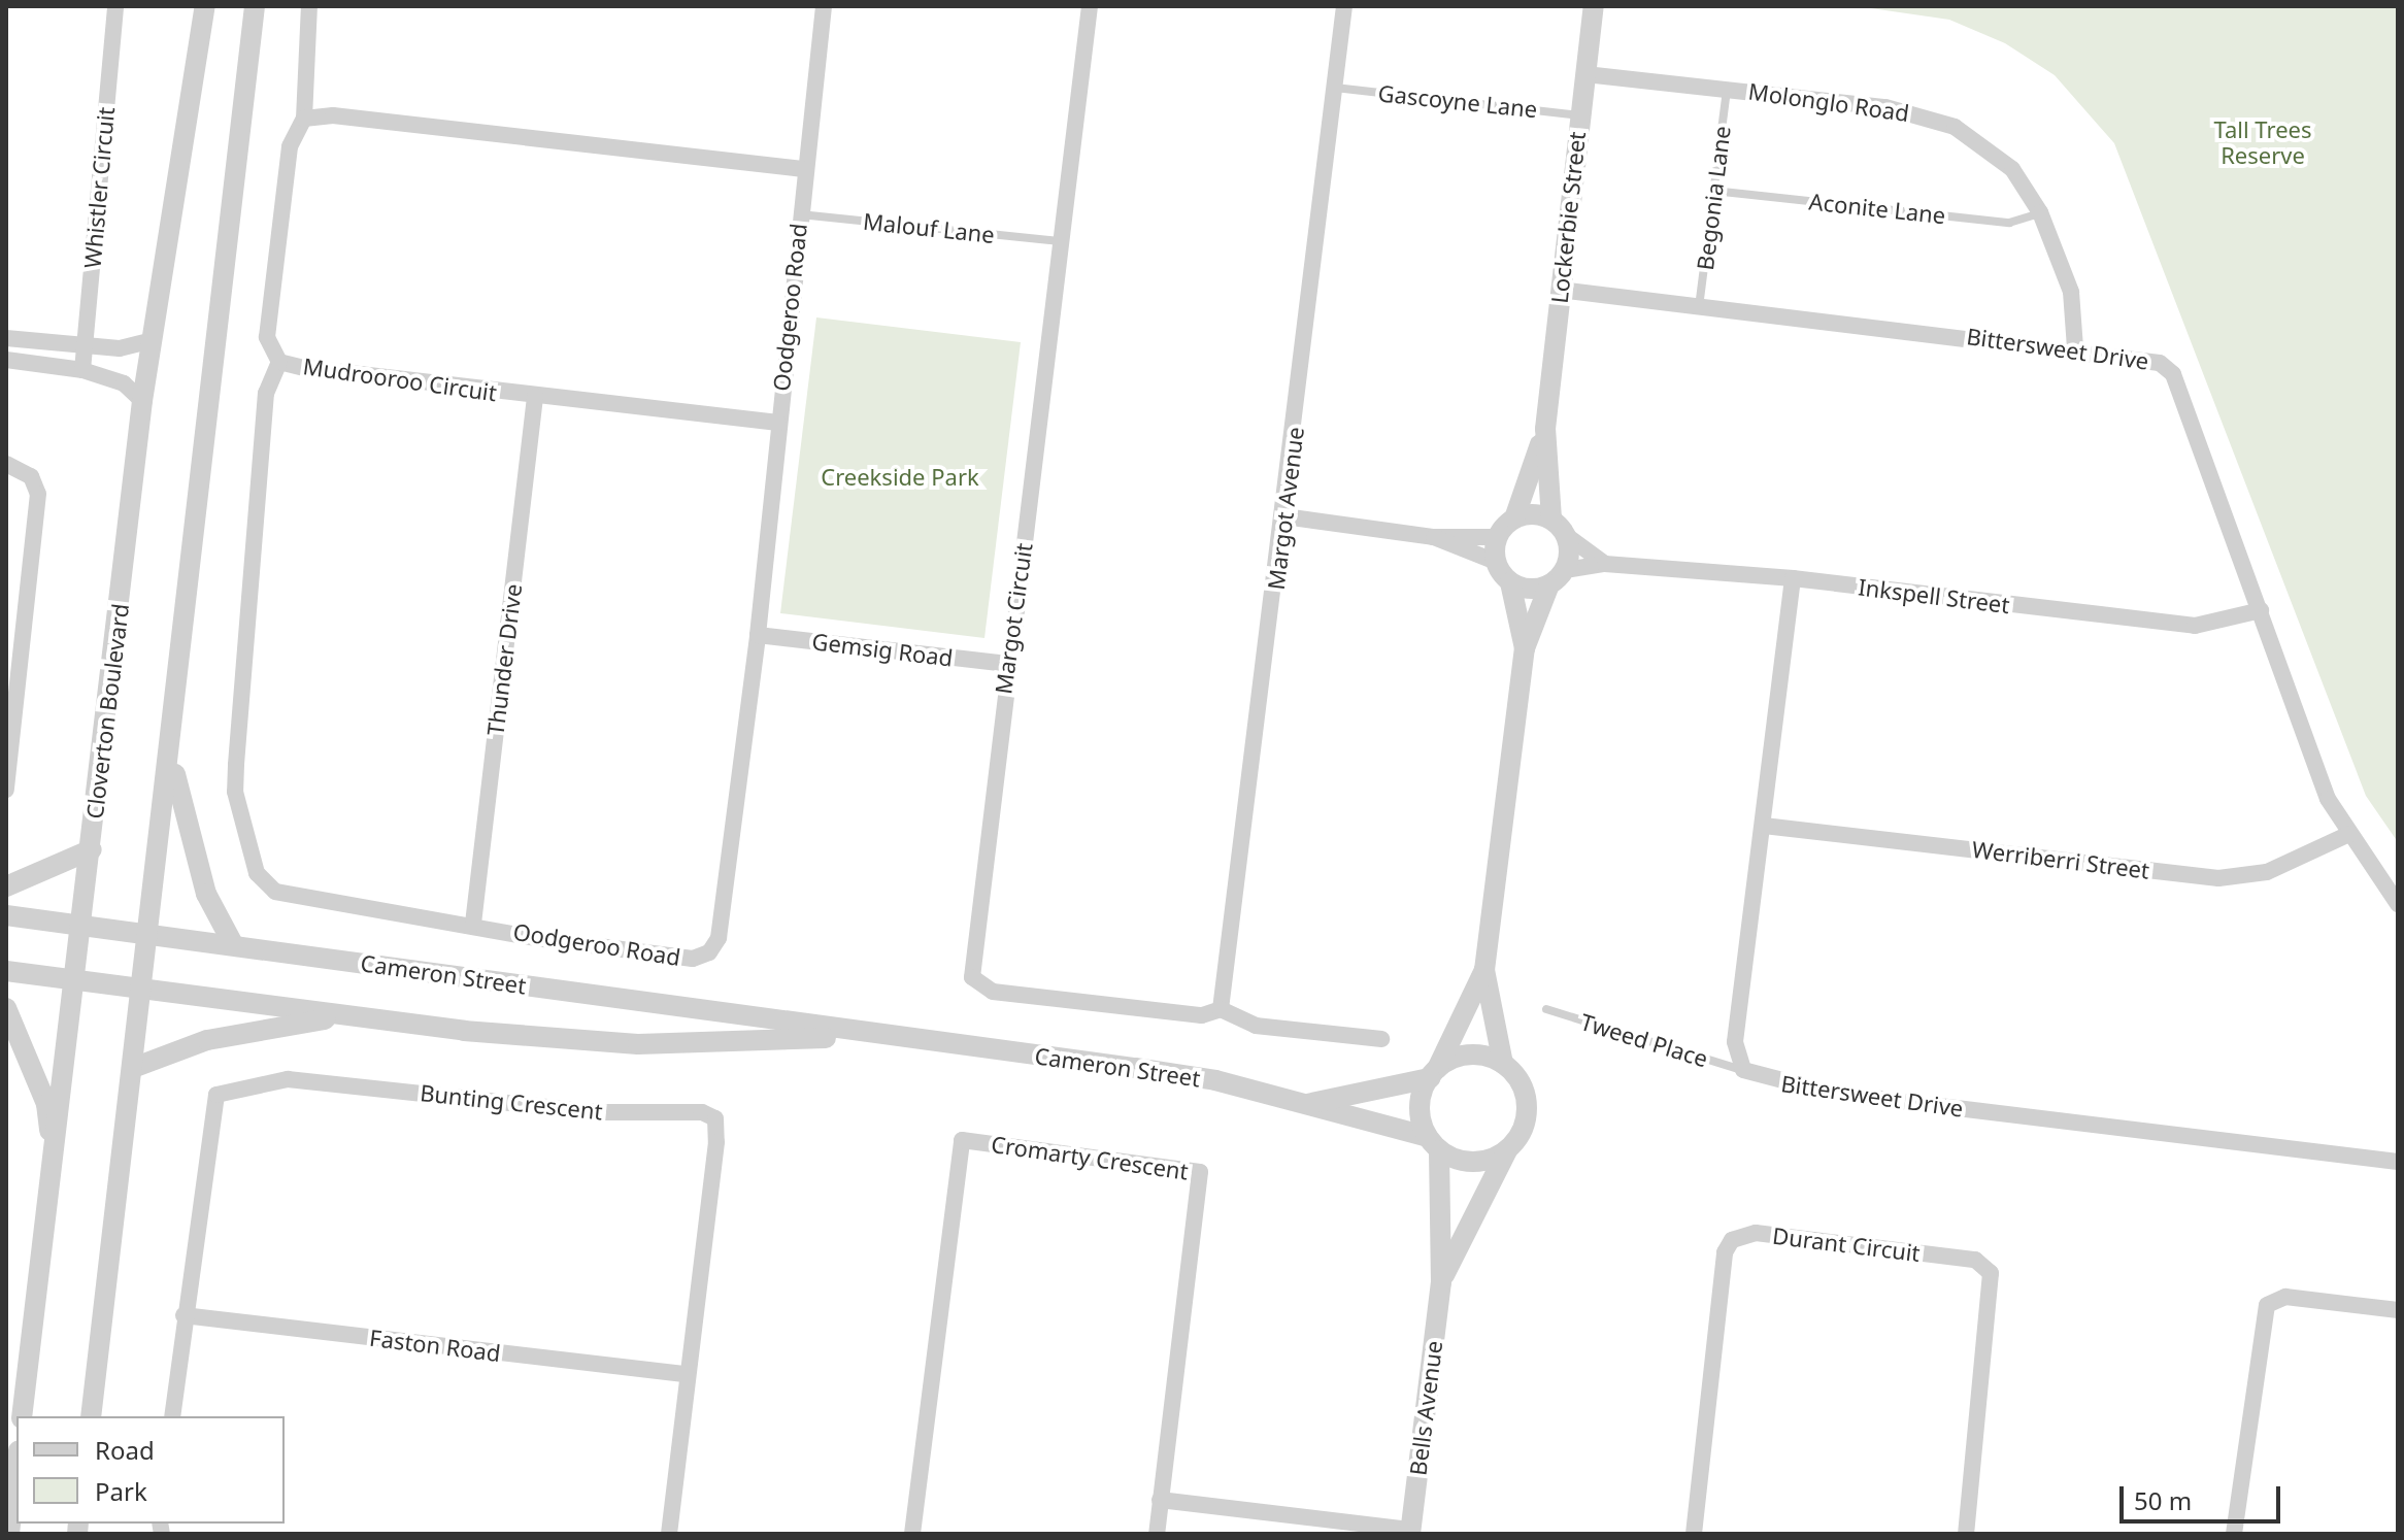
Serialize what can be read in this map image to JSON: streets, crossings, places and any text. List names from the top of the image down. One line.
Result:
{"streets":{"street":["Molonglo Road","Whistler Circuit","Lockerbie Street","Oodgeroo Road","Bittersweet Drive","Mudrooroo Circuit","Margot Avenue","Inkspell Street","Margot Circuit","Gemsig Road","Thunder Drive","Cloverton Boulevard","Werriberri Street","Cameron Street","Bunting Crescent","Cromarty Crescent","Durant Circuit","Faston Road","Bells Avenue"],"lane":["Gascoyne Lane","Begonia Lane","Aconite Lane","Malouf Lane","Tweed Place"]},"crossings":[["Gascoyne Lane","Lockerbie Street"],["Gascoyne Lane","Margot Avenue"],["Molonglo Road","Begonia Lane"],["Molonglo Road","Aconite Lane"],["Molonglo Road","Lockerbie Street"],["Molonglo Road","Bittersweet Drive"],["Begonia Lane","Aconite Lane"],["Begonia Lane","Bittersweet Drive"],["Lockerbie Street","Bittersweet Drive"],["Malouf Lane","Oodgeroo Road"],["Malouf Lane","Margot Circuit"],["Oodgeroo Road","Mudrooroo Circuit"],["Oodgeroo Road","Gemsig Road"],["Oodgeroo Road","Thunder Drive"],["Bittersweet Drive","Inkspell Street"],["Bittersweet Drive","Werriberri Street"],["Bittersweet Drive","Tweed Place"],["Mudrooroo Circuit","Thunder Drive"],["Margot Avenue","Margot Circuit"],["Margot Circuit","Gemsig Road"],["Cloverton Boulevard","Cameron Street"],["Bunting Crescent","Faston Road"]],"parks":["Tall Trees Reserve","Creekside Park"],"legend":["Road","Park"],"scale_bar":"50 m"}
